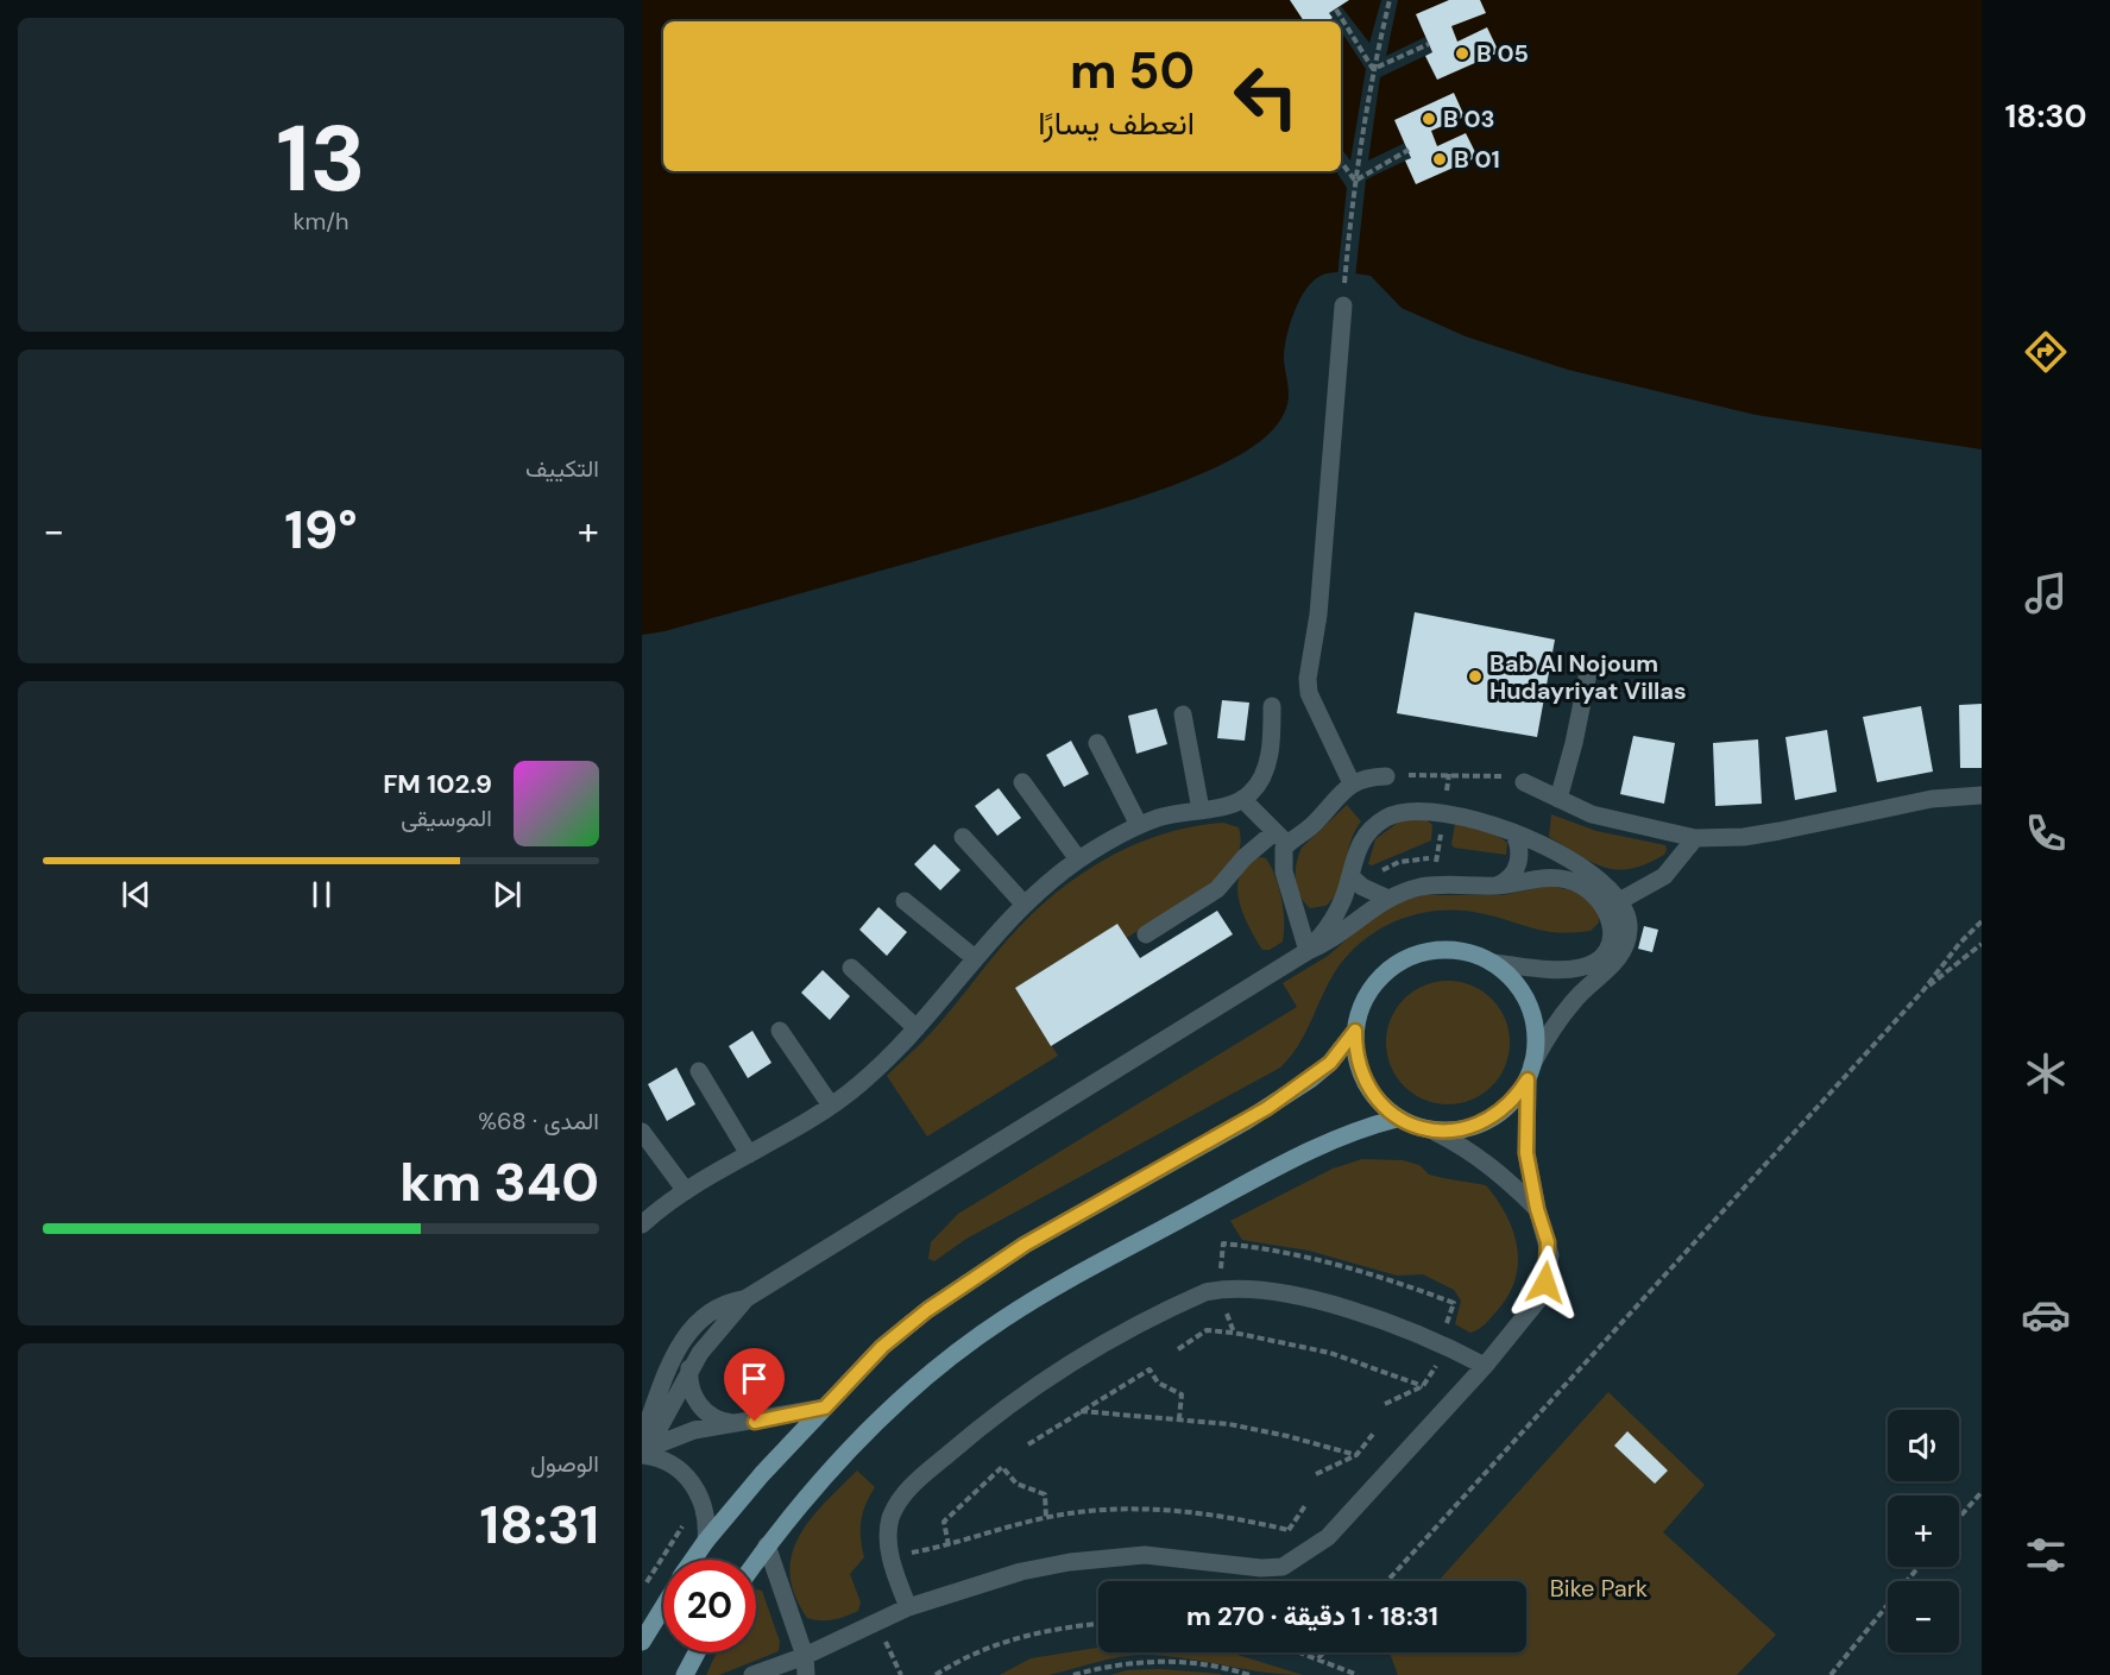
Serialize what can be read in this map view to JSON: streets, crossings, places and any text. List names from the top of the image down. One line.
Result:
{"parks":["Bike Park"],"places":["B 05","B 03","B 01","Bab Al Nojoum Hudayriyat Villas"],"page":{"tabs":"18:30","tile":[["13","km/h"],"التكييف",["المدى · 68%","340 km"],["الوصول","18:31"]],"turn":["50 m","انعطف يسارًا"],"heat":["−","19°","+"],"song":["102.9 FM","الموسيقى"],"map_buttons":["+","−"],"limit":"20","trip":"18:31 · 1 دقيقة · 270 m"}}
